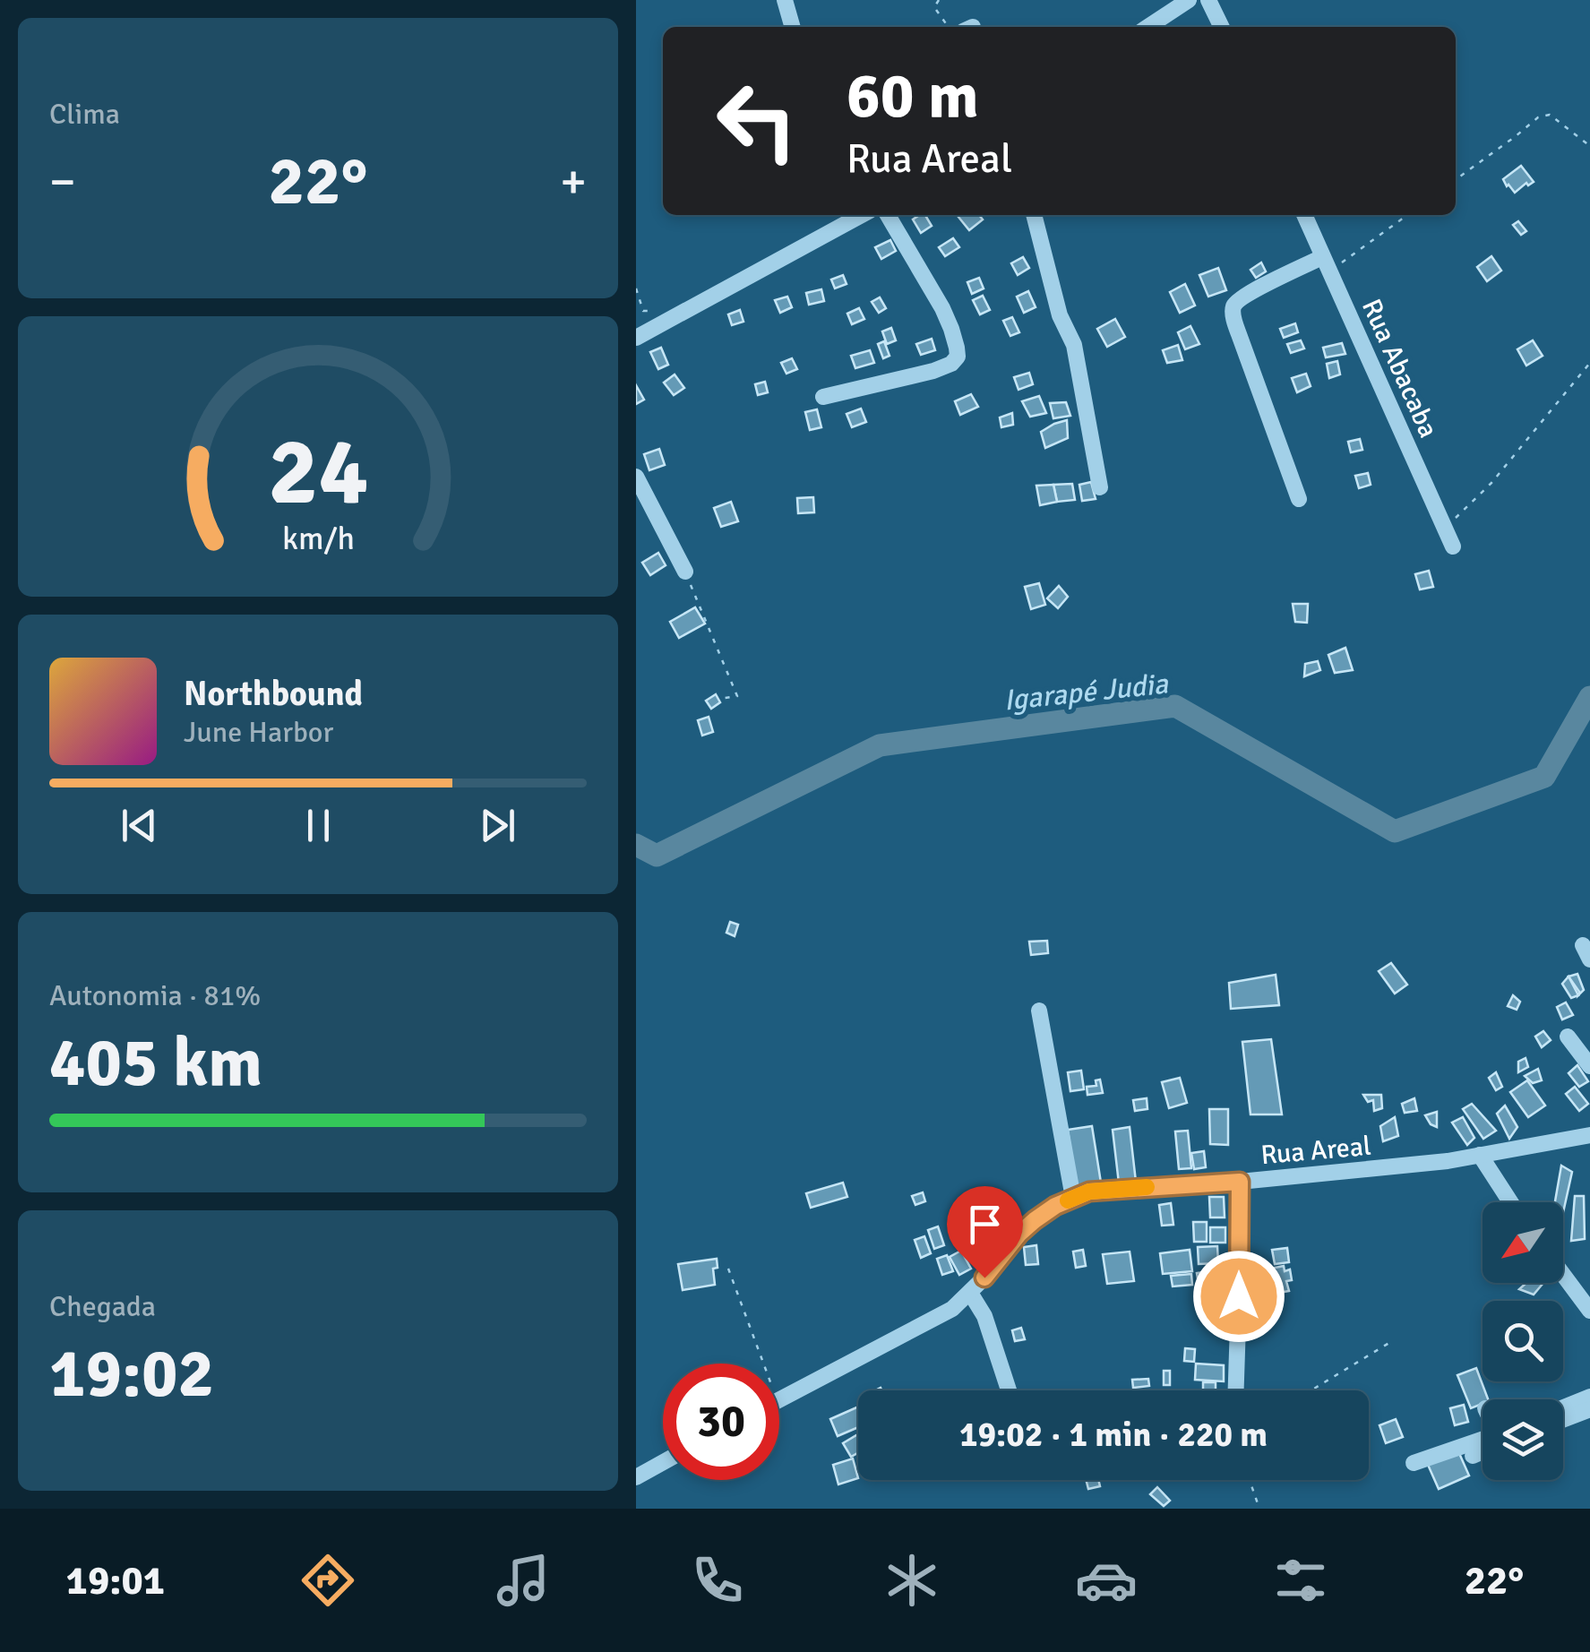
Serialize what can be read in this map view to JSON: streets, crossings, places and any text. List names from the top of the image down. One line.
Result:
{"streets":{"street":["Rua Abacaba","Rua Areal"]},"water":["Igarapé Judia"],"north":"bottom left","page":{"tile":["Clima",["Autonomia · 81%","405 km"],["Chegada","19:02"]],"turn":["60 m","Rua Areal"],"heat":["−","22°","+"],"song":["Northbound","June Harbor"],"limit":"30","trip":"19:02 · 1 min · 220 m","tabs":["19:01","22°"],"gauge":["24","km/h"]}}
